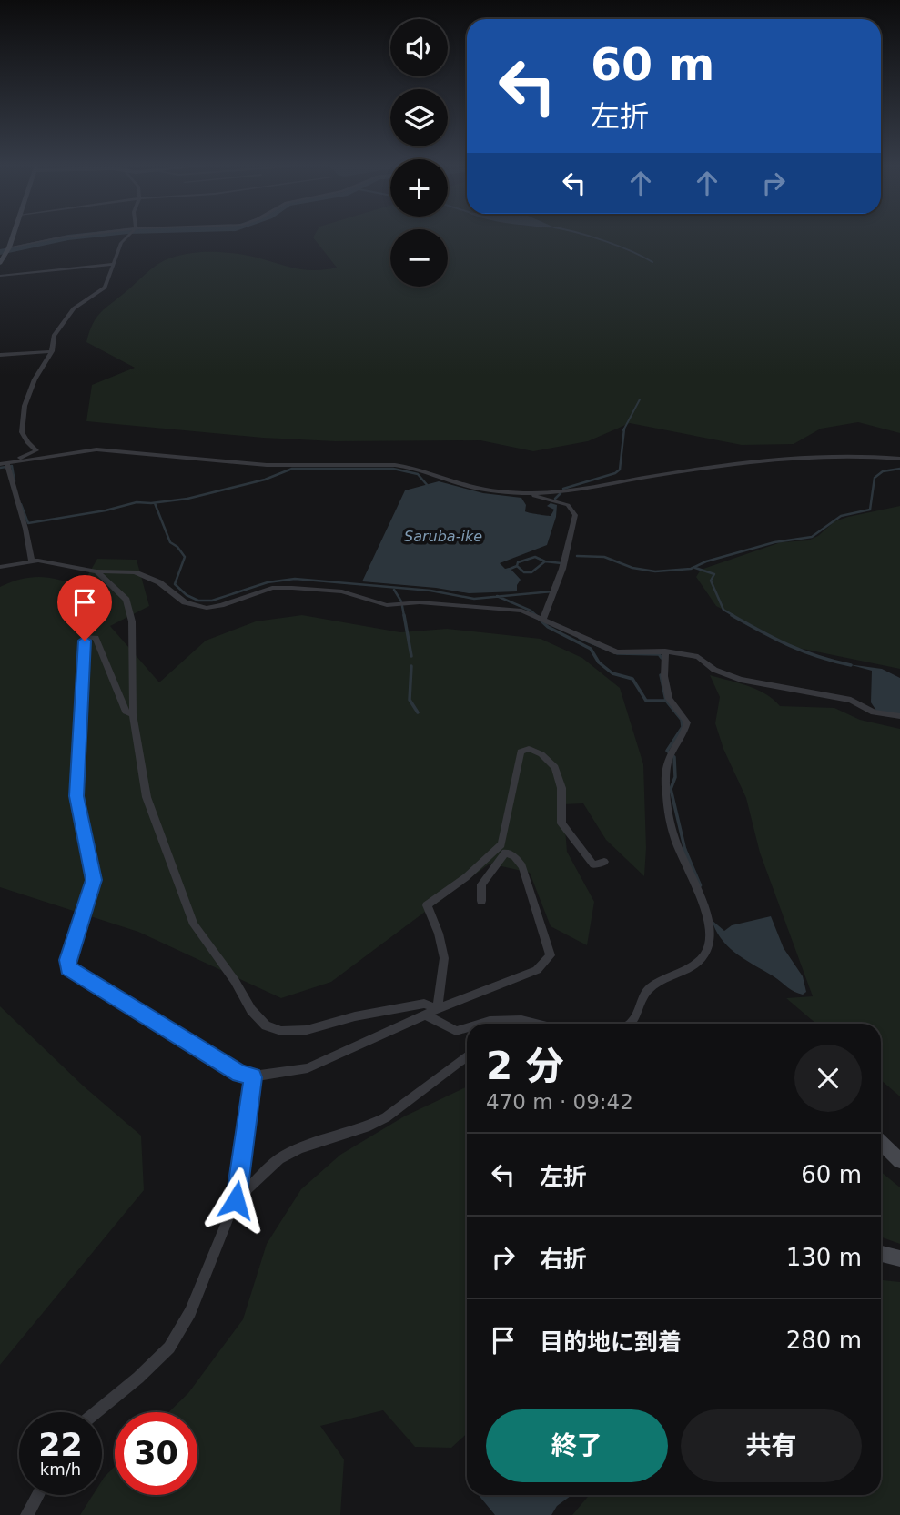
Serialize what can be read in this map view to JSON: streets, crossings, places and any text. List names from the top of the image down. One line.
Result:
{"water":["Saruba-ike"],"page":{"map_buttons":["+","−"],"turn":["60 m","左折"],"heading":["2 分","470 m · 09:42"],"list":[{"name":"左折","value":"60 m"},{"name":"右折","value":"130 m"},{"name":"目的地に到着","value":"280 m"}],"buttons":["終了","共有"],"speed":"22 km/h","limit":"30"}}
